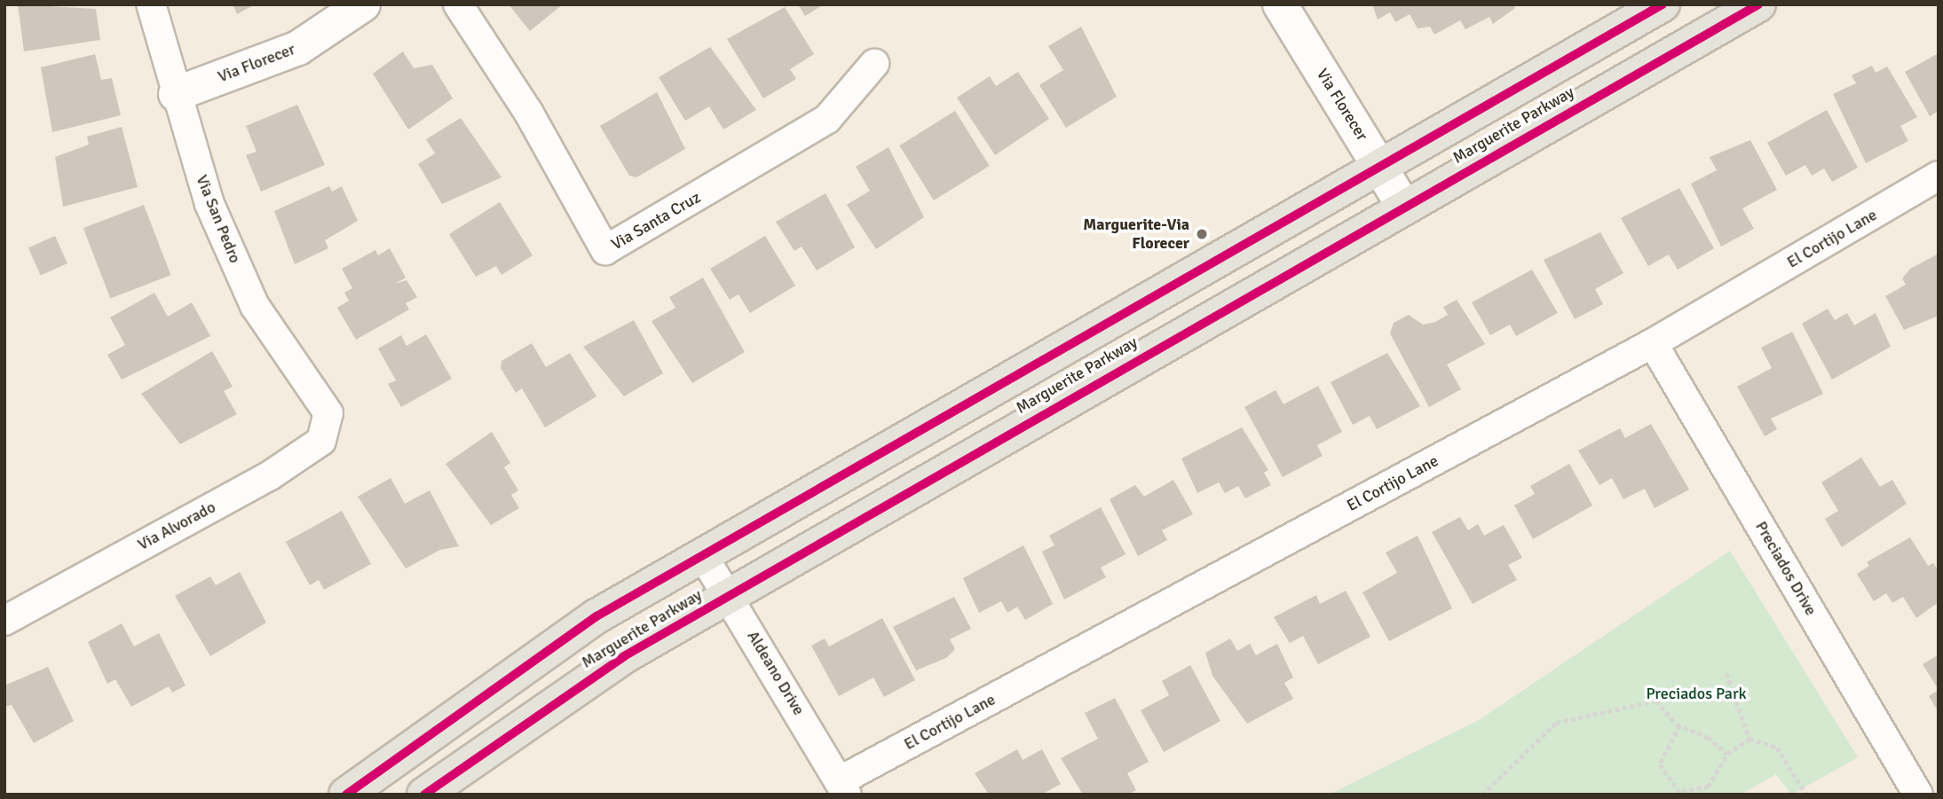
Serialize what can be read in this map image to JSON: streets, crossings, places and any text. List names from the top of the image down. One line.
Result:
{"streets":{"main road":["Marguerite Parkway"],"street":["Via Florecer","Via San Pedro","Via Santa Cruz","El Cortijo Lane","Via Alvorado","Preciados Drive","Aldeano Drive"]},"crossings":[["Via Florecer","Marguerite Parkway"],["Via Florecer","Via San Pedro"],["Marguerite Parkway","Aldeano Drive"],["Via San Pedro","Via Alvorado"],["El Cortijo Lane","Preciados Drive"],["El Cortijo Lane","Aldeano Drive"]],"parks":["Preciados Park"],"places":["Marguerite-Via Florecer"]}
